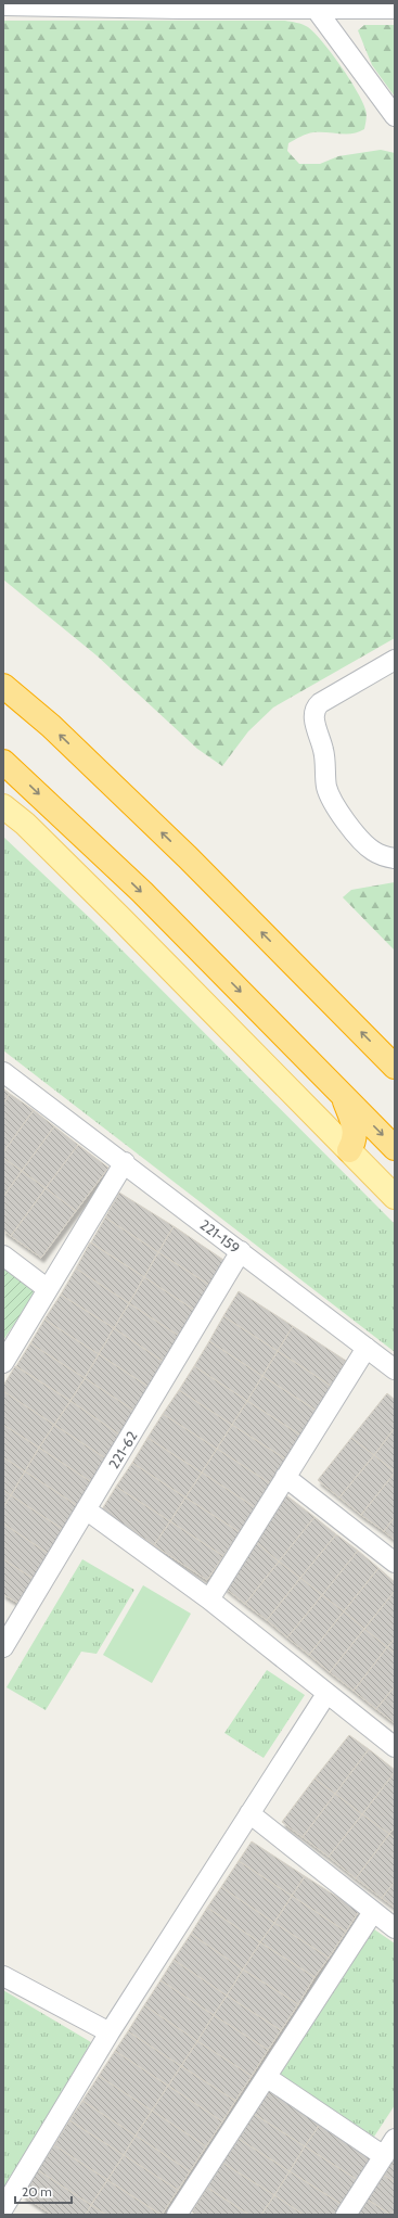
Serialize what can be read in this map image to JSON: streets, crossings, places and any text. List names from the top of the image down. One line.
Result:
{"streets":{"street":["221-159","221-62"]},"crossings":[["221-159","221-62"]],"scale_bar":"20 m"}
